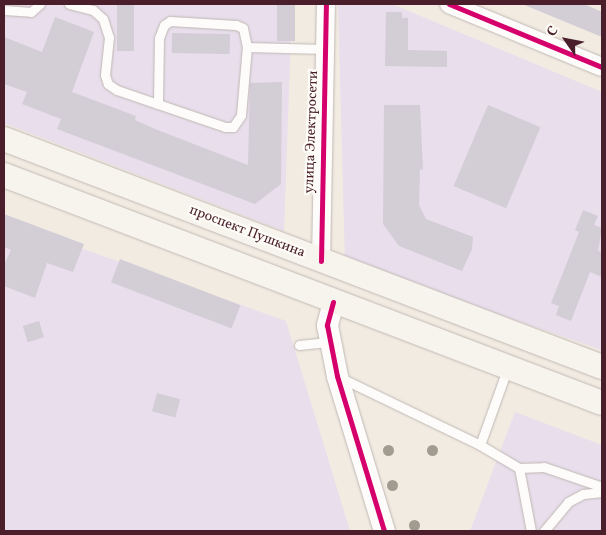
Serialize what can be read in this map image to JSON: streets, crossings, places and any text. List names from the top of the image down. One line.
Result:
{"streets":{"main road":["проспект Пушкина"],"street":["улица Электросети"]},"crossings":[["улица Электросети","проспект Пушкина"]],"north":"top left"}
